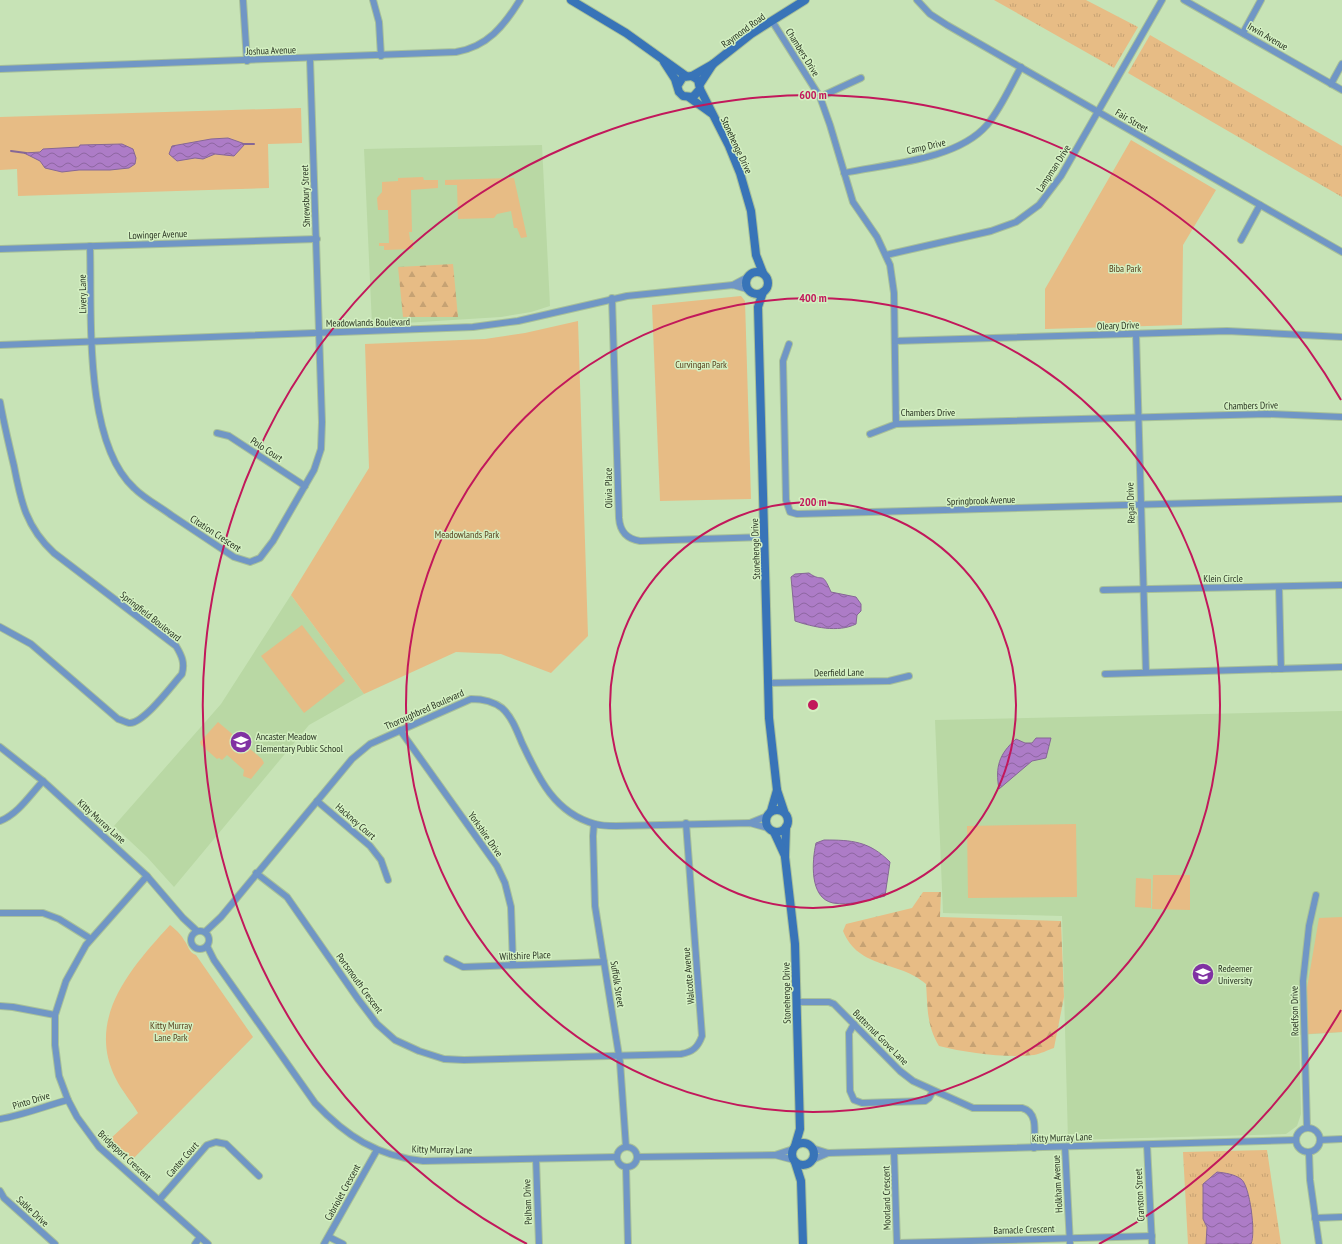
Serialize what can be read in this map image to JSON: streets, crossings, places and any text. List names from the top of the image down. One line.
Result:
{"streets":{"street":["Raymond Road","Irwin Avenue","Joshua Avenue","Chambers Drive","Fair Street","Stonehenge Drive","Camp Drive","Lampman Drive","Shrewsbury Street","Lowinger Avenue","Livery Lane","Meadowlands Boulevard","Oleary Drive","Polo Court","Olivia Place","Springbrook Avenue","Regan Drive","Citation Crescent","Klein Circle","Springfield Boulevard","Deerfield Lane","Thoroughbred Boulevard","Kitty Murray Lane","Hackney Court","Yorkshire Drive","Wiltshire Place","Walcotte Avenue","Portsmouth Crescent","Suffolk Street","Roelfson Drive","Butternut Grove Lane","Pinto Drive","Bridgeport Crescent","Canter Court","Holkham Avenue","Cabriolet Crescent","Cranston Street","Moorland Crescent","Pelham Drive","Sable Drive","Barnacle Crescent"]},"crossings":[["Raymond Road","Chambers Drive"],["Raymond Road","Stonehenge Drive"],["Joshua Avenue","Shrewsbury Street"],["Chambers Drive","Camp Drive"],["Chambers Drive","Lampman Drive"],["Chambers Drive","Oleary Drive"],["Chambers Drive","Regan Drive"],["Fair Street","Camp Drive"],["Fair Street","Lampman Drive"],["Stonehenge Drive","Meadowlands Boulevard"],["Stonehenge Drive","Olivia Place"],["Stonehenge Drive","Deerfield Lane"],["Stonehenge Drive","Thoroughbred Boulevard"],["Stonehenge Drive","Kitty Murray Lane"],["Stonehenge Drive","Butternut Grove Lane"],["Shrewsbury Street","Lowinger Avenue"],["Shrewsbury Street","Meadowlands Boulevard"],["Shrewsbury Street","Citation Crescent"],["Lowinger Avenue","Livery Lane"],["Livery Lane","Meadowlands Boulevard"],["Livery Lane","Citation Crescent"],["Meadowlands Boulevard","Olivia Place"],["Meadowlands Boulevard","Citation Crescent"],["Oleary Drive","Regan Drive"],["Polo Court","Citation Crescent"],["Springbrook Avenue","Regan Drive"],["Regan Drive","Klein Circle"],["Thoroughbred Boulevard","Kitty Murray Lane"],["Thoroughbred Boulevard","Hackney Court"],["Thoroughbred Boulevard","Yorkshire Drive"],["Thoroughbred Boulevard","Walcotte Avenue"],["Thoroughbred Boulevard","Portsmouth Crescent"],["Thoroughbred Boulevard","Suffolk Street"],["Kitty Murray Lane","Suffolk Street"],["Kitty Murray Lane","Roelfson Drive"],["Kitty Murray Lane","Butternut Grove Lane"],["Kitty Murray Lane","Bridgeport Crescent"],["Kitty Murray Lane","Holkham Avenue"],["Kitty Murray Lane","Cabriolet Crescent"],["Kitty Murray Lane","Cranston Street"],["Kitty Murray Lane","Moorland Crescent"],["Kitty Murray Lane","Pelham Drive"],["Yorkshire Drive","Wiltshire Place"],["Wiltshire Place","Suffolk Street"],["Walcotte Avenue","Portsmouth Crescent"],["Walcotte Avenue","Suffolk Street"],["Portsmouth Crescent","Suffolk Street"],["Pinto Drive","Bridgeport Crescent"],["Bridgeport Crescent","Canter Court"],["Holkham Avenue","Barnacle Crescent"],["Cranston Street","Barnacle Crescent"],["Moorland Crescent","Barnacle Crescent"]],"parks":["Biba Park","Curvingan Park","Meadowlands Park","Kitty Murray Lane Park"],"places":{"school or university":["Ancaster Meadow Elementary Public School","Redeemer University"]},"rings":["600 m","400 m","200 m"]}
